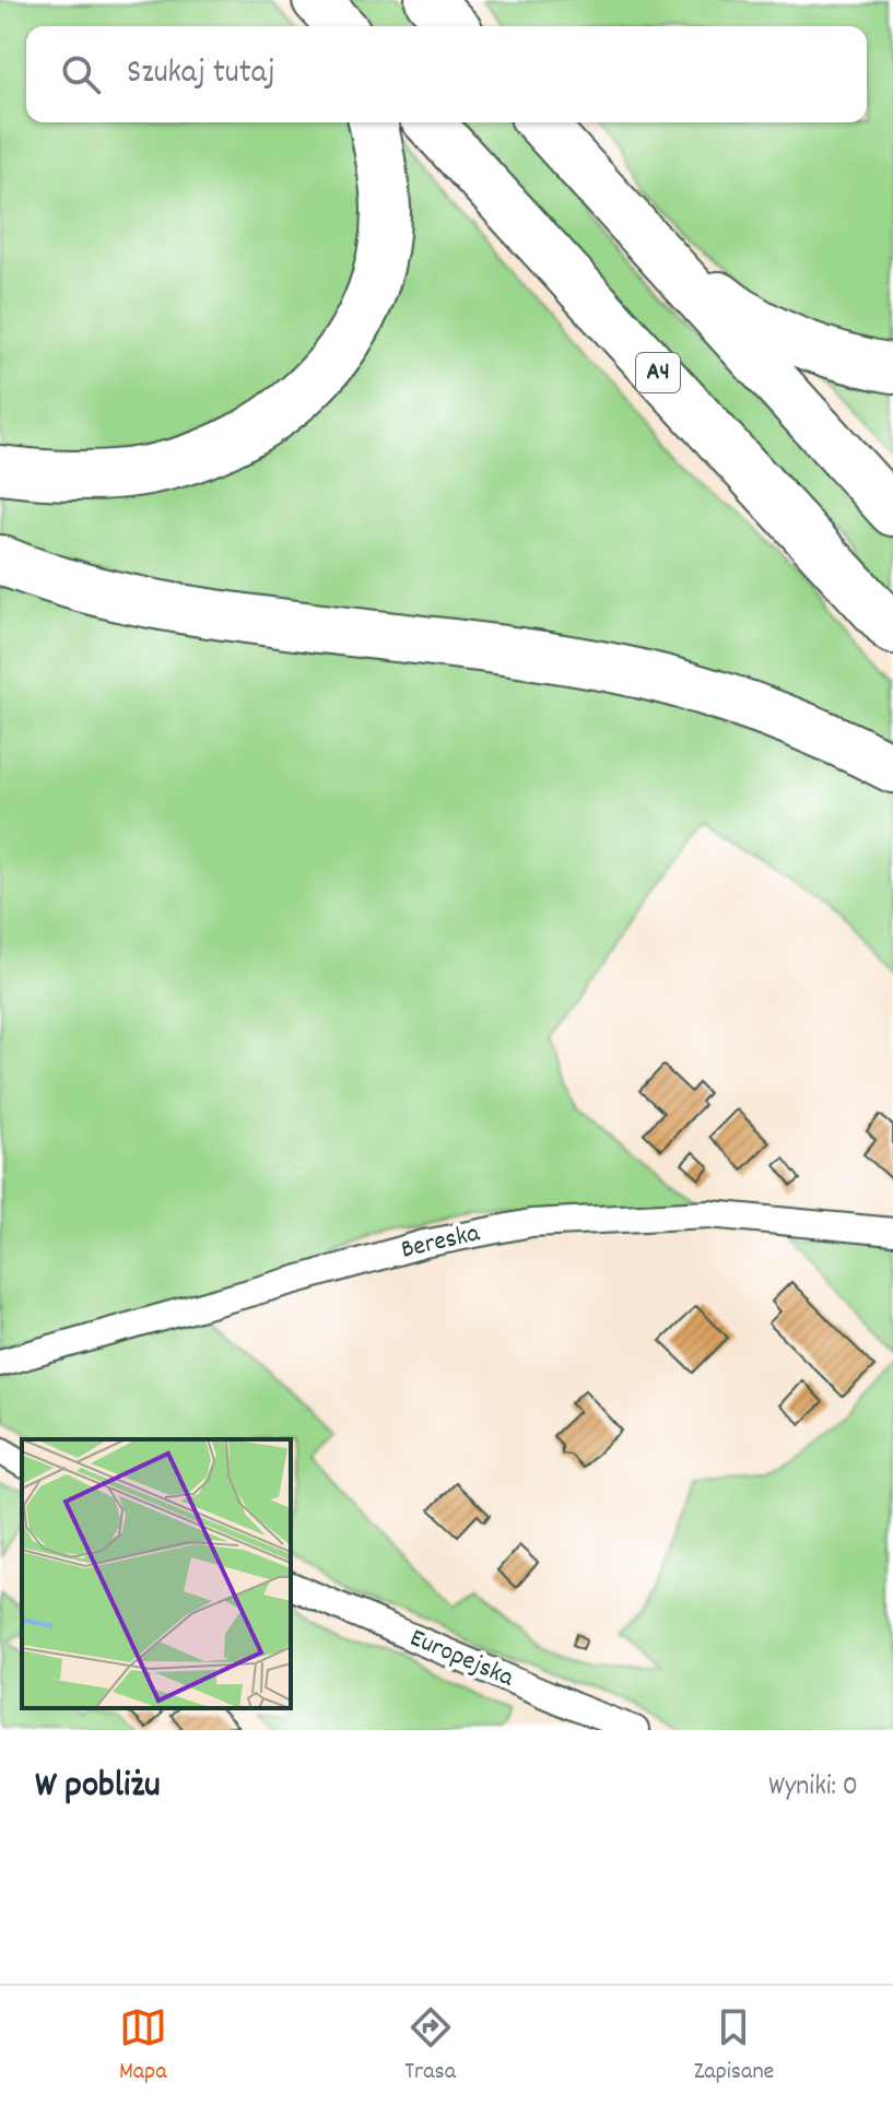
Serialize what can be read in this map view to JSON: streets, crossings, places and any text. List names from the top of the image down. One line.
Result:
{"streets":{"highway":["A4"],"street":["Bereska","Europejska"]},"page":{"search":"Szukaj tutaj","heading":["W pobliżu","Wyniki: 0"],"nav":["Mapa","Trasa","Zapisane"]}}
